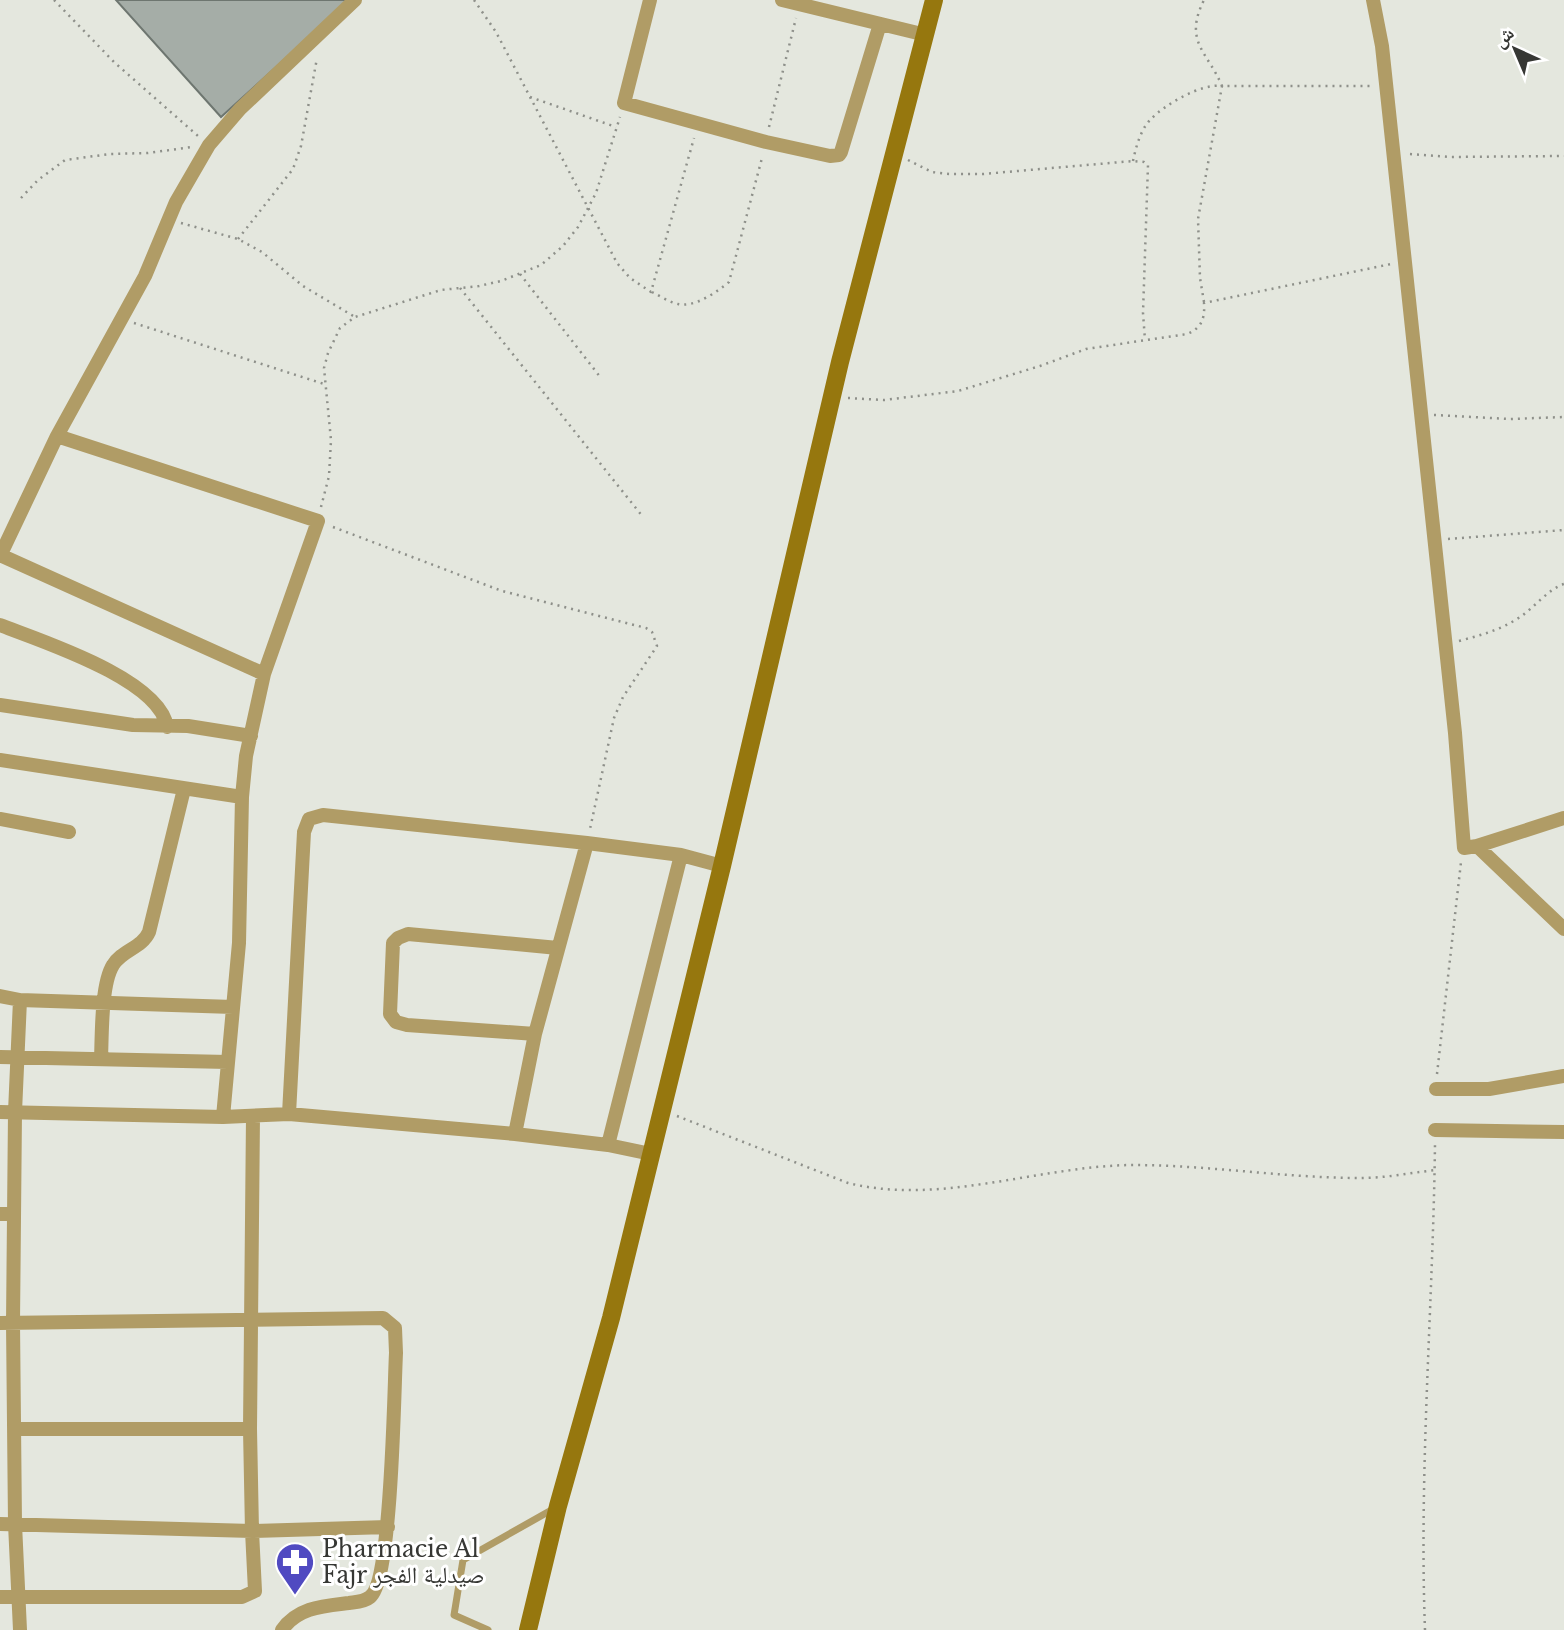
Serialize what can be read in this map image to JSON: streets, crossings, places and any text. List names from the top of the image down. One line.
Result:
{"places":{"pharmacy":["Pharmacie Al Fajr صيدلية الفجر"]},"north":"top left"}
